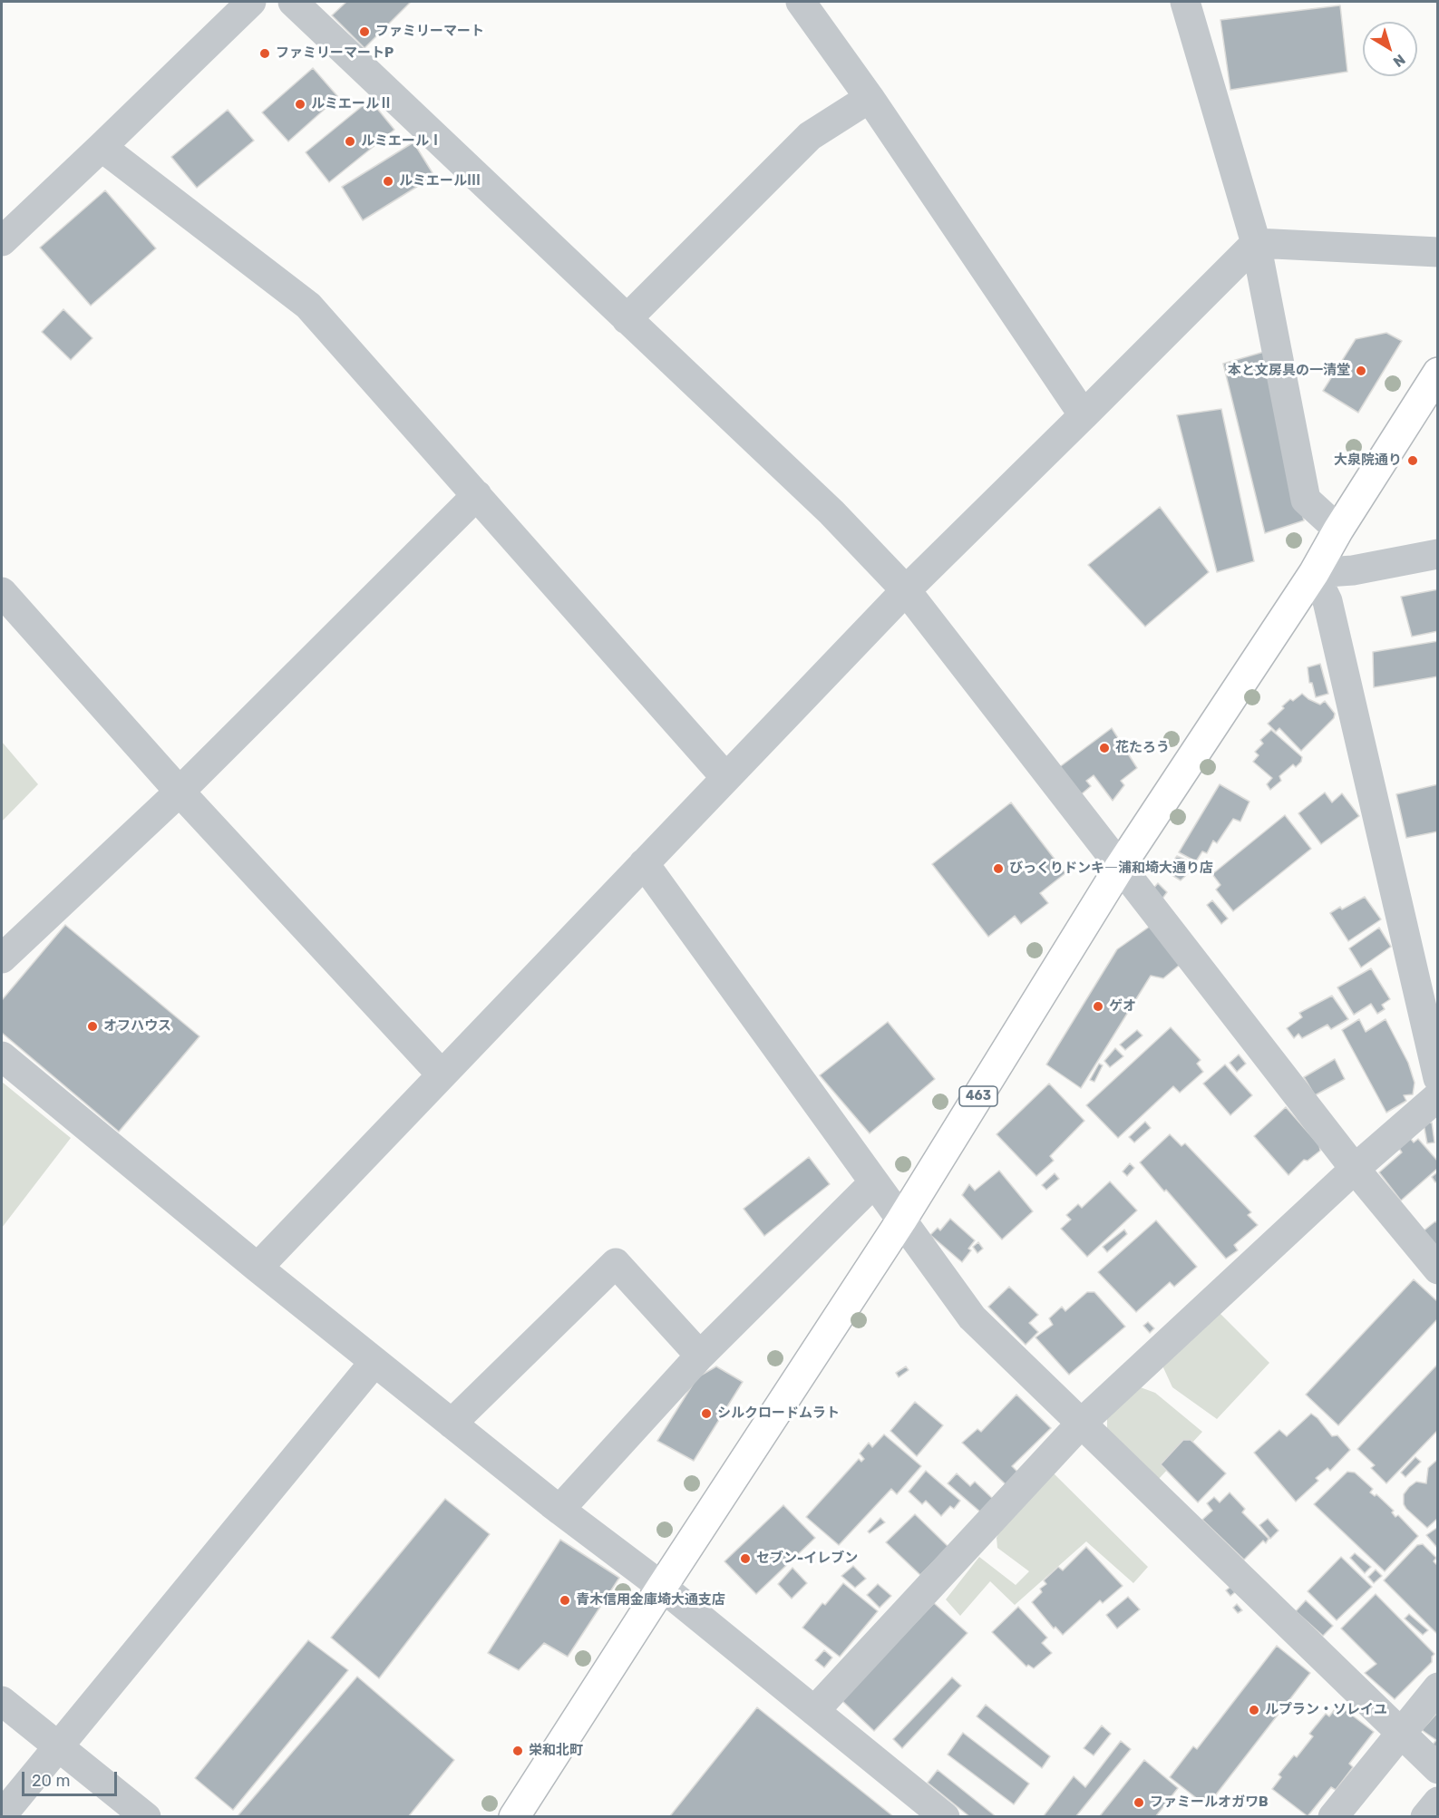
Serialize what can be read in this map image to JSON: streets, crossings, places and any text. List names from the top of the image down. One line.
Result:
{"streets":{"highway":["463"]},"places":["ファミリーマート","ファミリーマートP","ルミエールⅡ","ルミエールⅠ","ルミエールⅢ","本と文房具の一清堂","大泉院通り","花たろう","びっくりドンキ―浦和埼大通り店","ゲオ","オフハウス","シルクロードムラト","セブン-イレブン","青木信用金庫埼大通支店","ルプラン・ソレイユ","栄和北町","ファミールオガワB"],"scale_bar":"20 m","north":"bottom right"}
